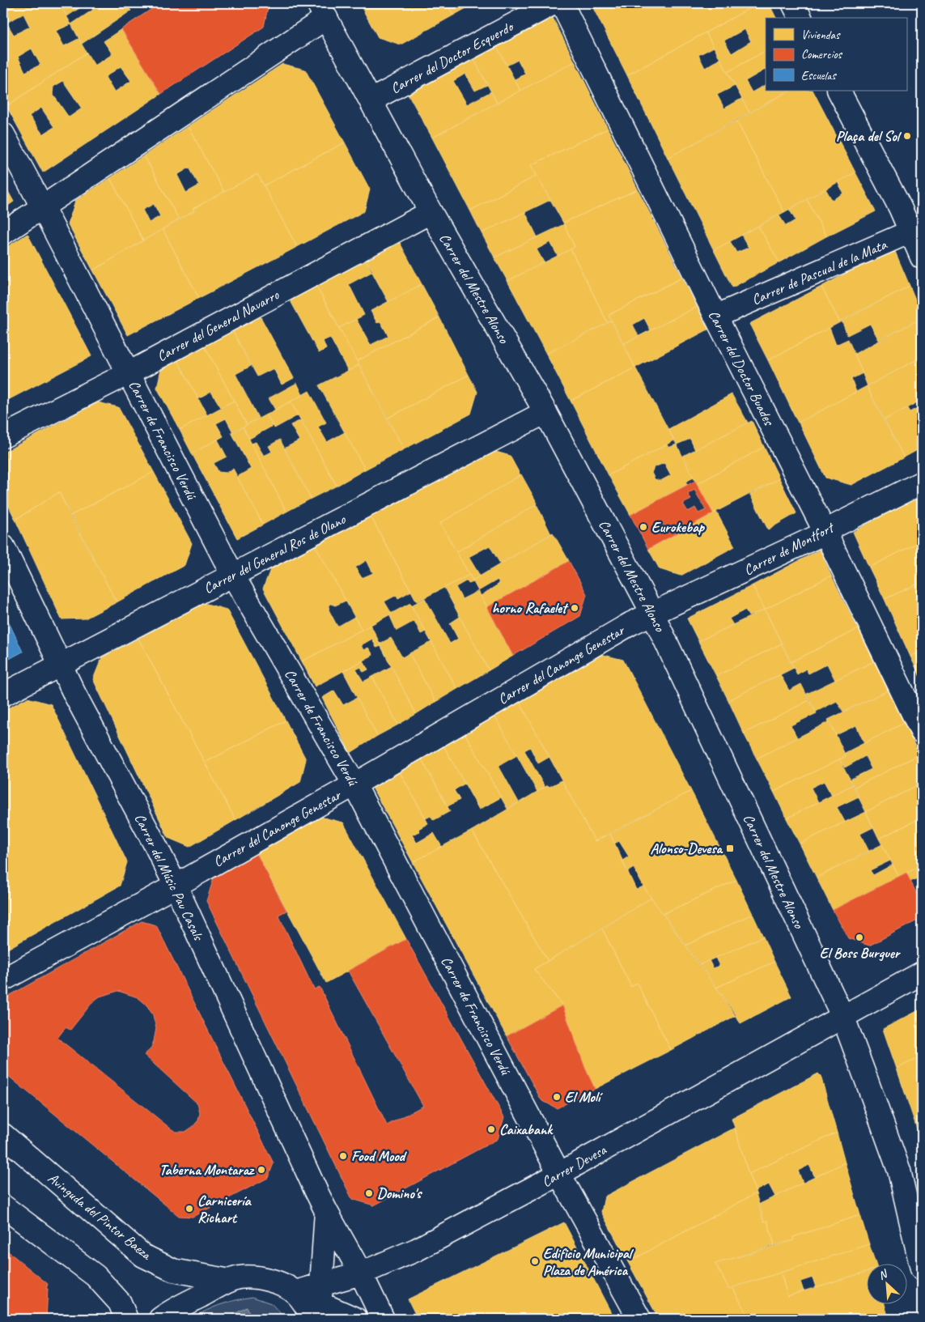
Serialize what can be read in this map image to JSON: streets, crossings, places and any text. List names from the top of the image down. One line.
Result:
{"streets":{"street":["Carrer del Doctor Esquerdo","Carrer de Pascual de la Mata","Carrer del Mestre Alonso","Carrer del General Navarro","Carrer del Doctor Buades","Carrer de Francisco Verdú","Carrer de Montfort","Carrer del General Ros de Olano","Carrer del Canonge Genestar","Carrer del Músic Pau Casals","Carrer Devesa","Avinguda del Pintor Baeza"]},"crossings":[["Carrer del Doctor Esquerdo","Carrer del Mestre Alonso"],["Carrer de Pascual de la Mata","Carrer del Doctor Buades"],["Carrer del Mestre Alonso","Carrer del General Navarro"],["Carrer del Mestre Alonso","Carrer de Montfort"],["Carrer del Mestre Alonso","Carrer del General Ros de Olano"],["Carrer del Mestre Alonso","Carrer del Canonge Genestar"],["Carrer del Mestre Alonso","Carrer Devesa"],["Carrer del General Navarro","Carrer de Francisco Verdú"],["Carrer del Doctor Buades","Carrer de Montfort"],["Carrer de Francisco Verdú","Carrer del General Ros de Olano"],["Carrer de Francisco Verdú","Carrer del Canonge Genestar"],["Carrer de Francisco Verdú","Carrer Devesa"],["Carrer de Montfort","Carrer del Canonge Genestar"],["Carrer del General Ros de Olano","Carrer del Músic Pau Casals"],["Carrer del Canonge Genestar","Carrer del Músic Pau Casals"],["Carrer del Músic Pau Casals","Carrer Devesa"]],"places":{"other":["Plaça del Sol","Eurokebap","horno Rafaelet","El Boss Burguer","El Molí","Caixabank","Food Mood","Taberna Montaraz","Domino's","Carnicería Richart","Edificio Municipal Plaza de América"],"transit":["Alonso-Devesa"]},"legend":["Viviendas","Comercios","Escuelas"],"north":"top left"}
